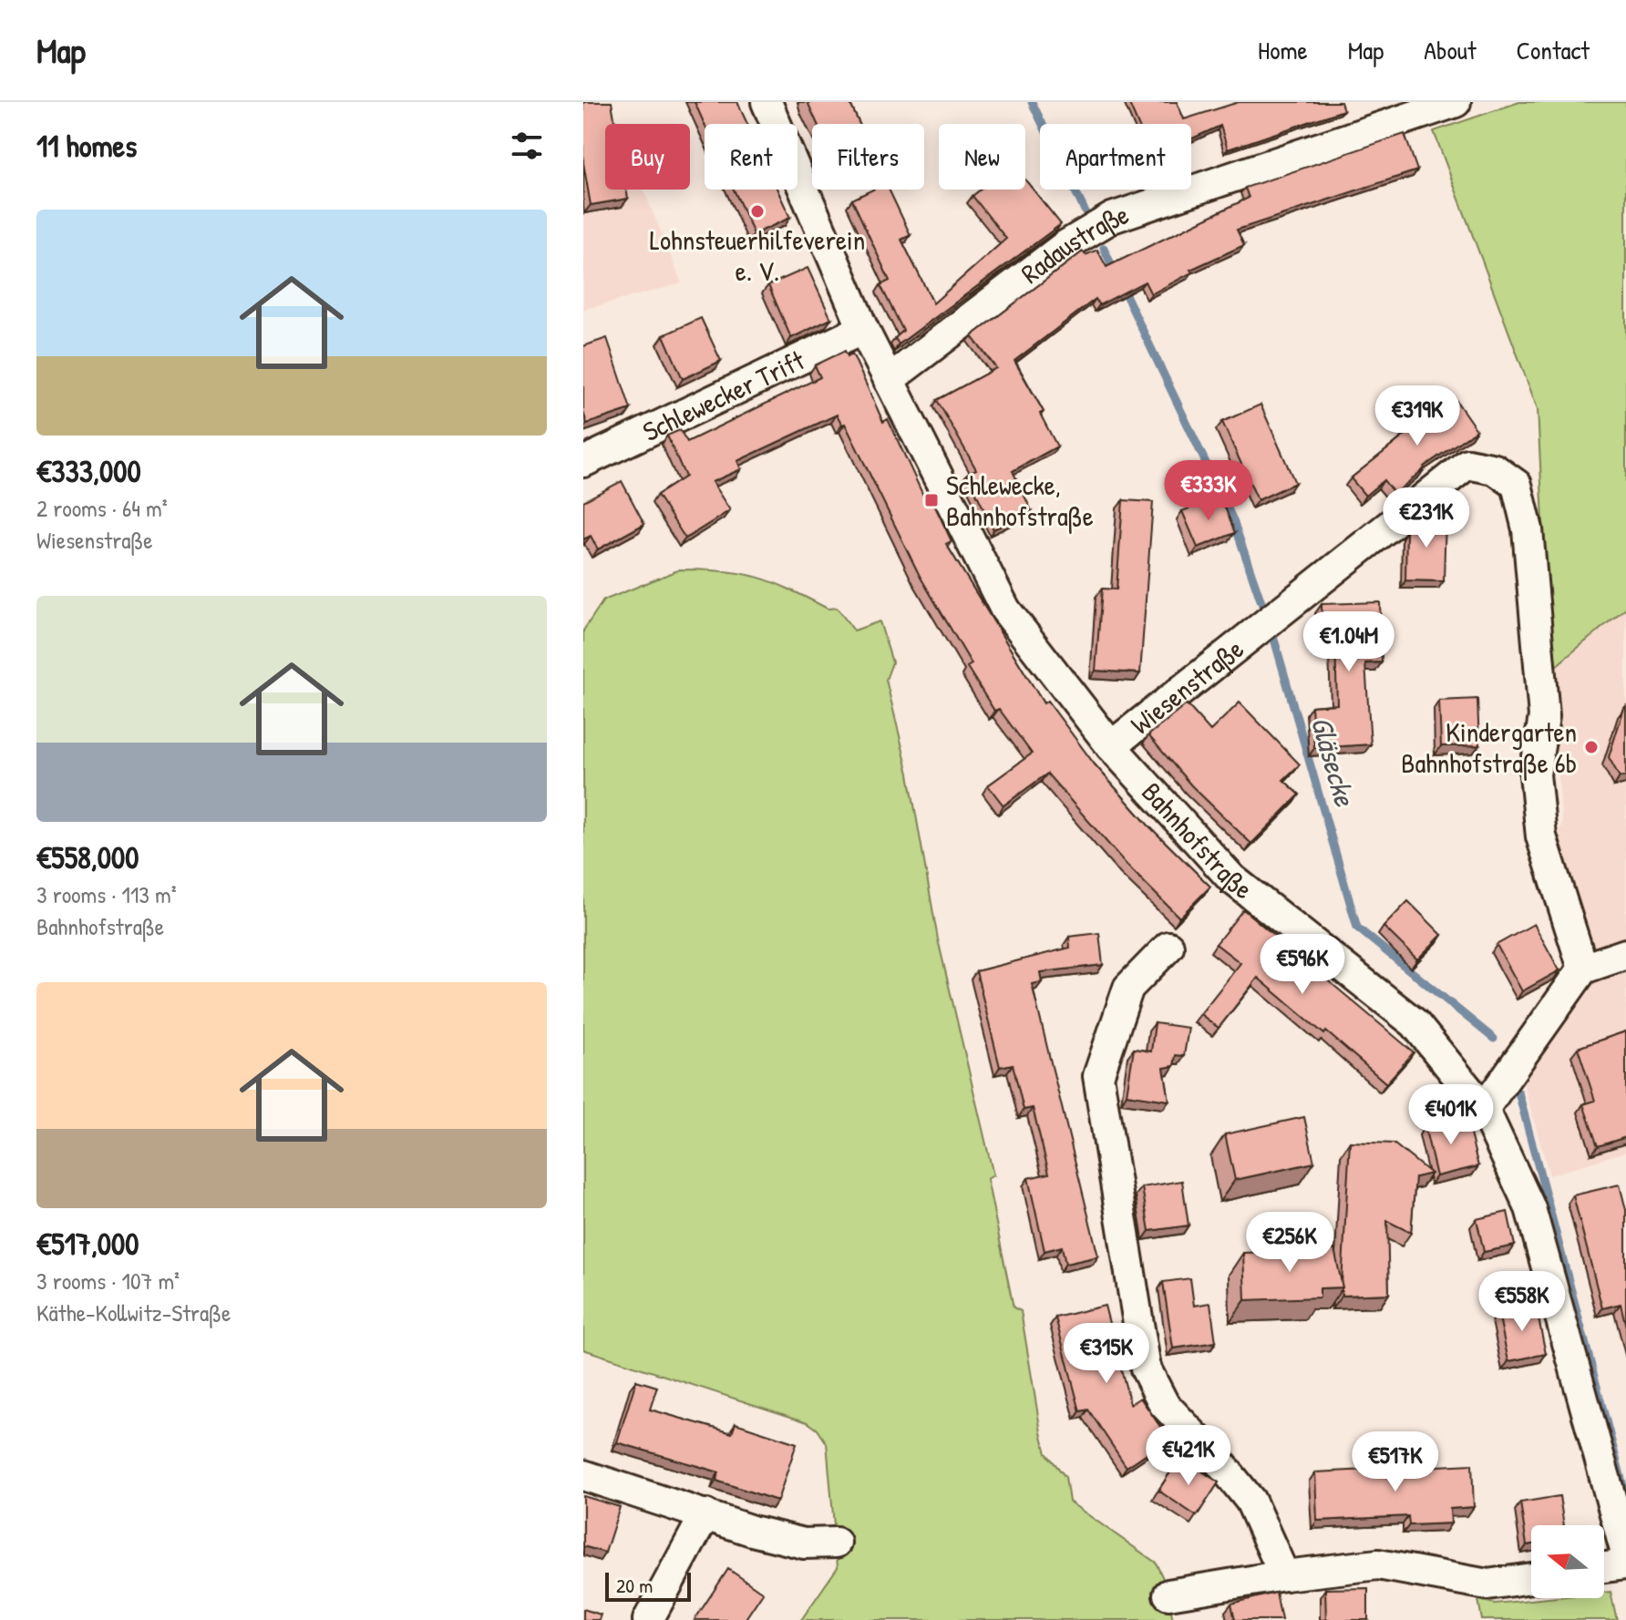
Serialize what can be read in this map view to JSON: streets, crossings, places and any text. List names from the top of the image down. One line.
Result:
{"streets":{"street":["Radaustraße","Schlewecker Trift","Wiesenstraße","Bahnhofstraße"]},"crossings":[["Radaustraße","Bahnhofstraße"],["Schlewecker Trift","Bahnhofstraße"],["Wiesenstraße","Bahnhofstraße"]],"water":["Gläsecke"],"places":{"other":["Lohnsteuerhilfeverein e. V.","Kindergarten Bahnhofstraße 6b"],"transit":["Schlewecke, Bahnhofstraße"]},"scale_bar":"20 m","north":"left","page":{"header":"Map","nav":["Home","Map","About","Contact"],"heading":"11 homes","chip":["Buy","Rent","Filters","New","Apartment"],"list":[{"name":"€333,000","note":"2 rooms · 64 m² · Wiesenstraße"},{"name":"€558,000","note":"3 rooms · 113 m² · Bahnhofstraße"},{"name":"€517,000","note":"3 rooms · 107 m² · Käthe-Kollwitz-Straße"}],"price":["€319K","€333K","€231K","€1.04M","€596K","€401K","€256K","€558K","€315K","€421K","€517K"],"scale":"20 m"}}
